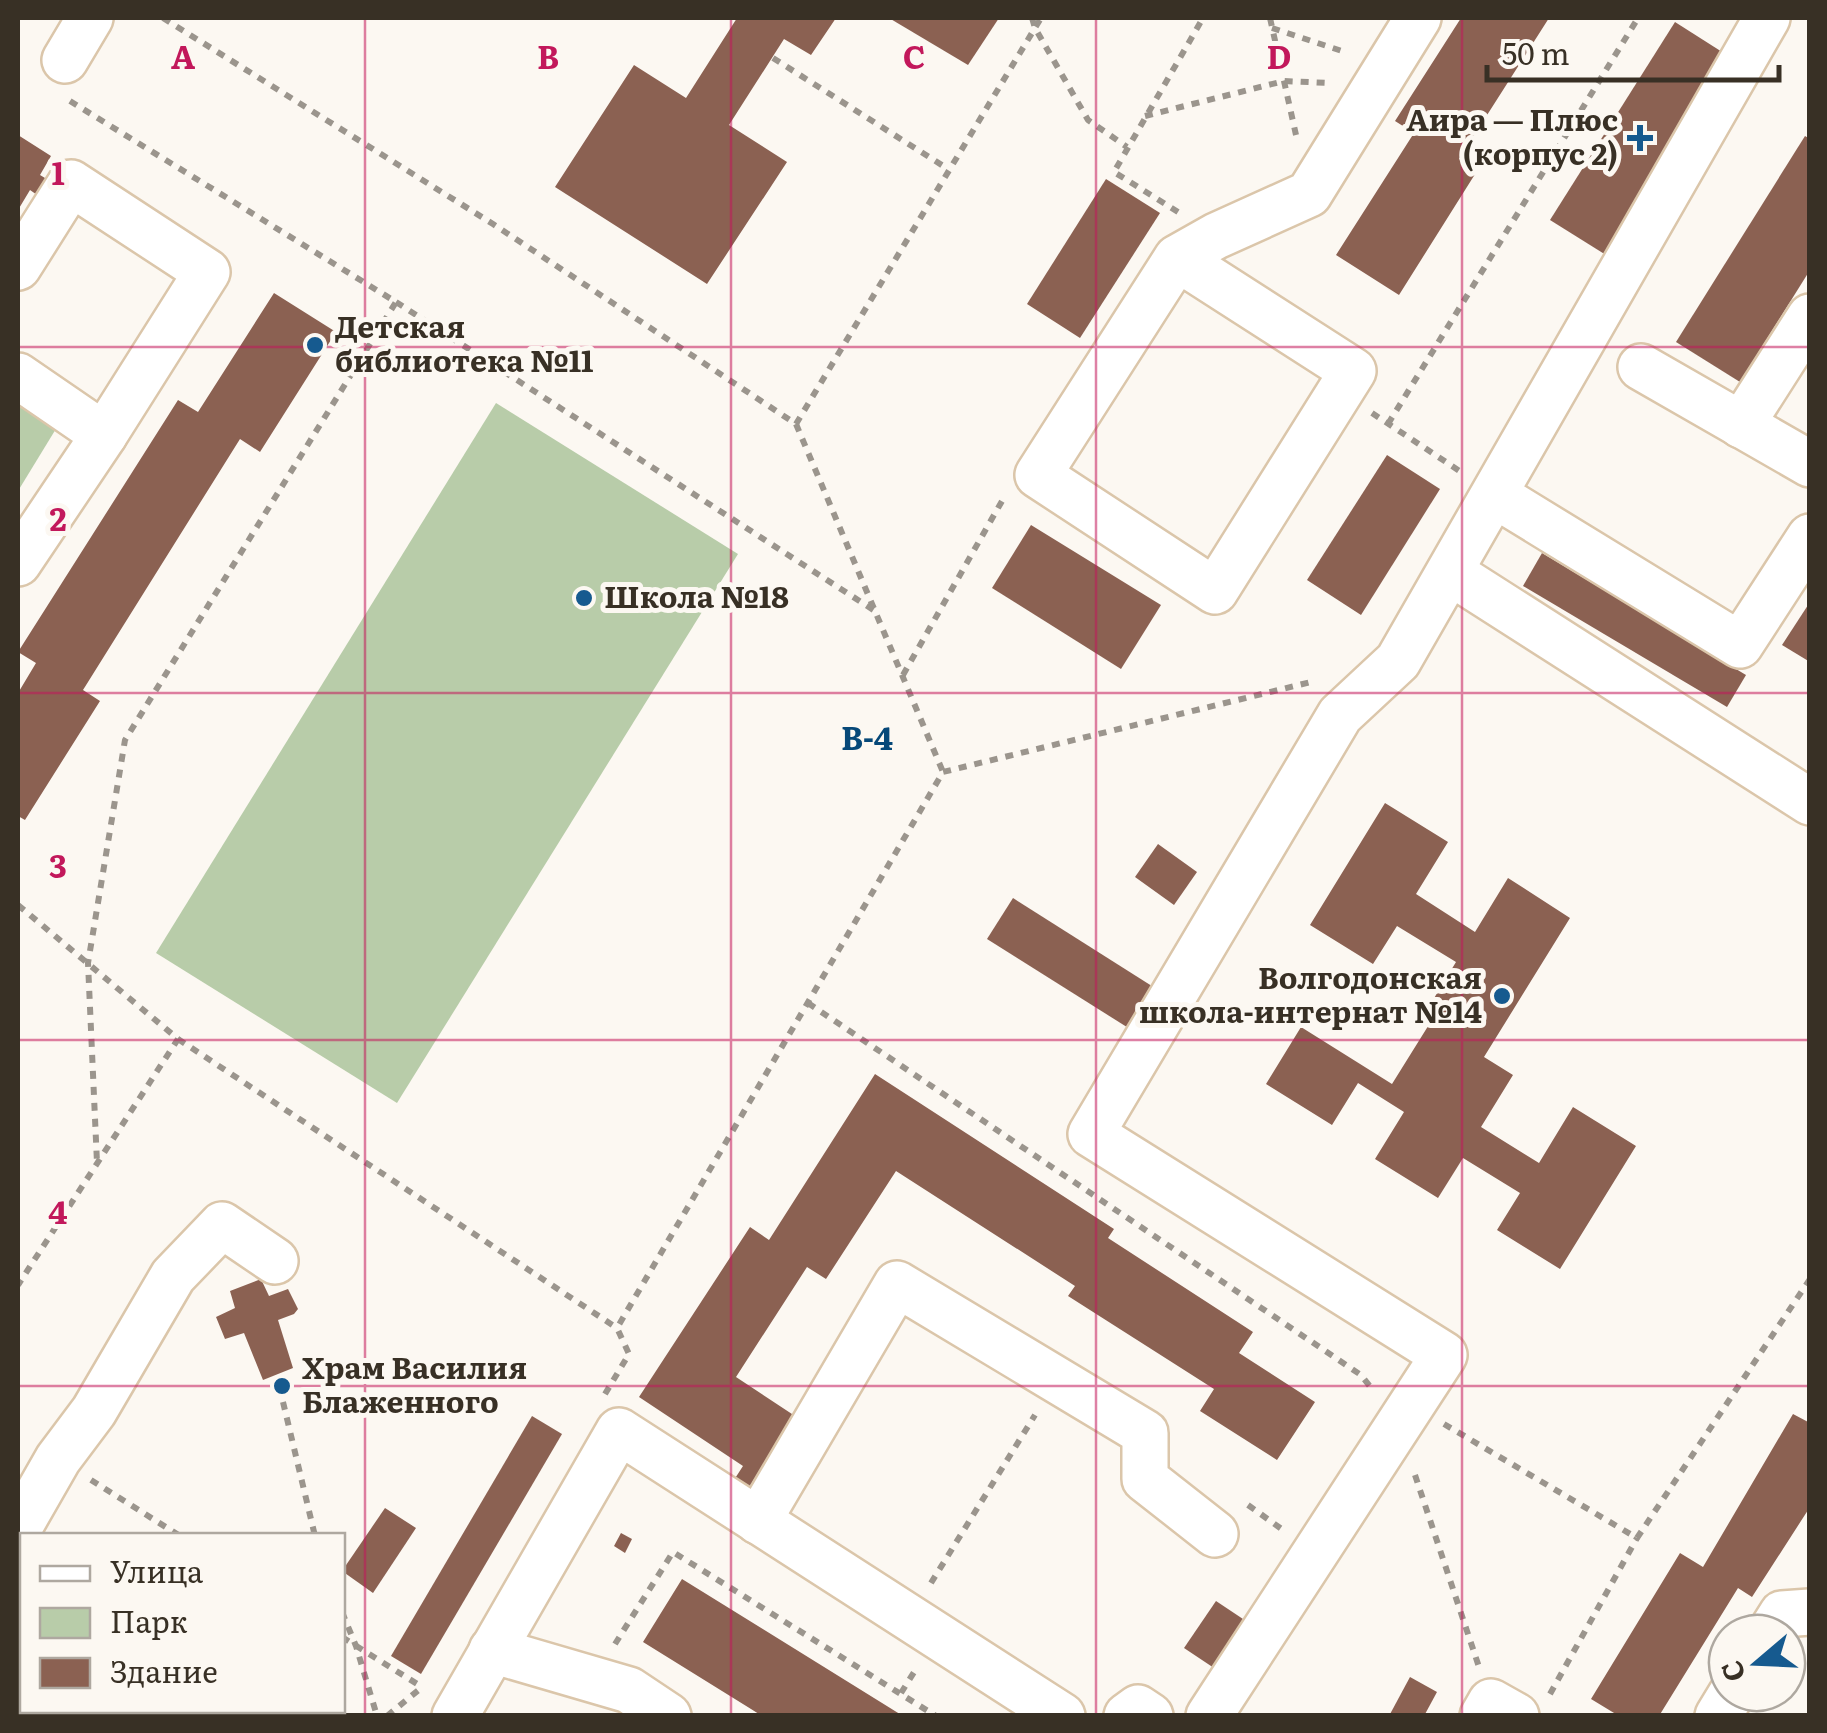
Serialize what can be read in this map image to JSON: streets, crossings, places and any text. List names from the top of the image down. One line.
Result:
{"districts":["В-4"],"places":{"health":["Аира — Плюс (корпус 2)"],"other":["Детская библиотека №11","Школа №18","Волгодонская школа-интернат №14","Храм Василия Блаженного"]},"legend":["Улица","Парк","Здание"],"scale_bar":"50 m","north":"left","grid":{"columns":["A","B","C","D"],"rows":["1","2","3","4"]}}
